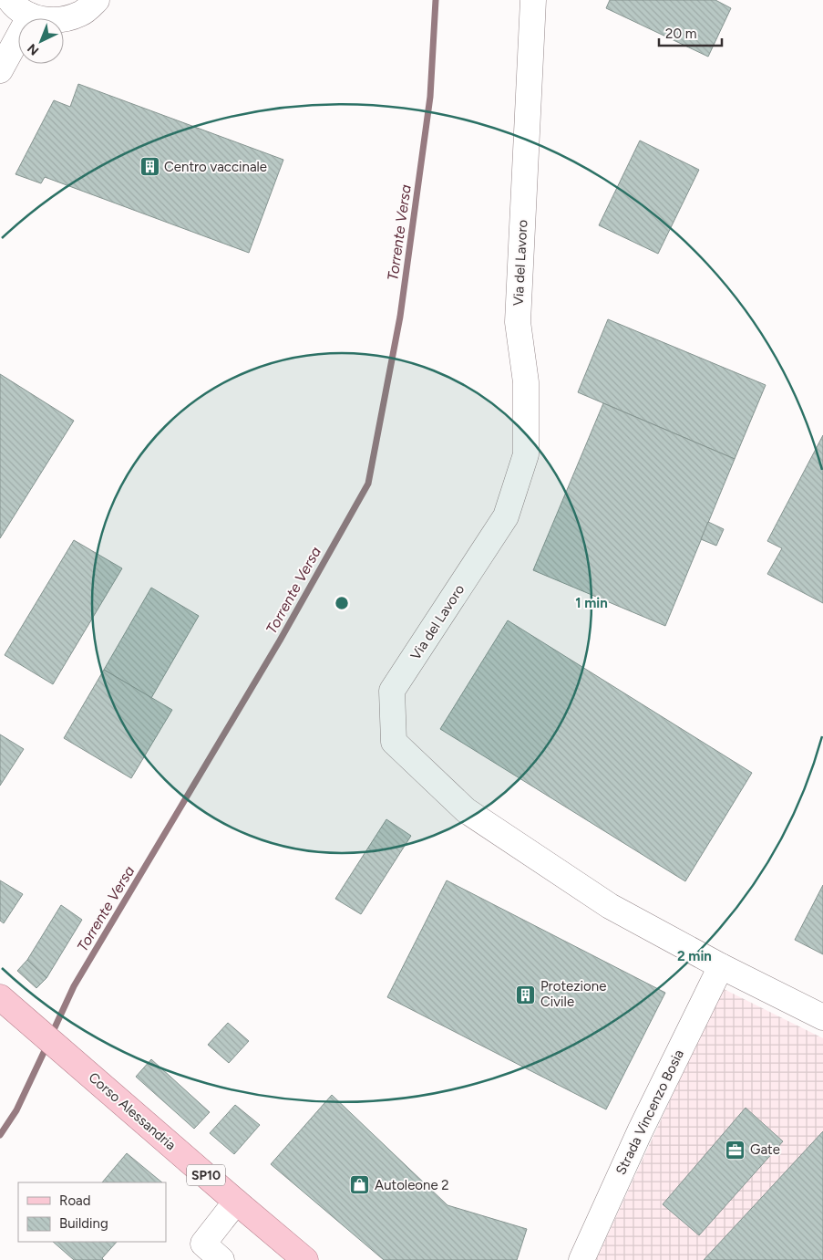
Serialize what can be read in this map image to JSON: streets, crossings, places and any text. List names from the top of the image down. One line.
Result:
{"streets":{"main road":["Corso Alessandria","SP10"],"street":["Via del Lavoro","Strada Vincenzo Bosia"]},"crossings":[["Via del Lavoro","Strada Vincenzo Bosia"]],"water":["Torrente Versa"],"places":{"building":["Centro vaccinale","Protezione Civile"],"office":["Gate"],"shop":["Autoleone 2"]},"legend":["Road","Building"],"scale_bar":"20 m","north":"bottom left","rings":["1 min","2 min"]}
